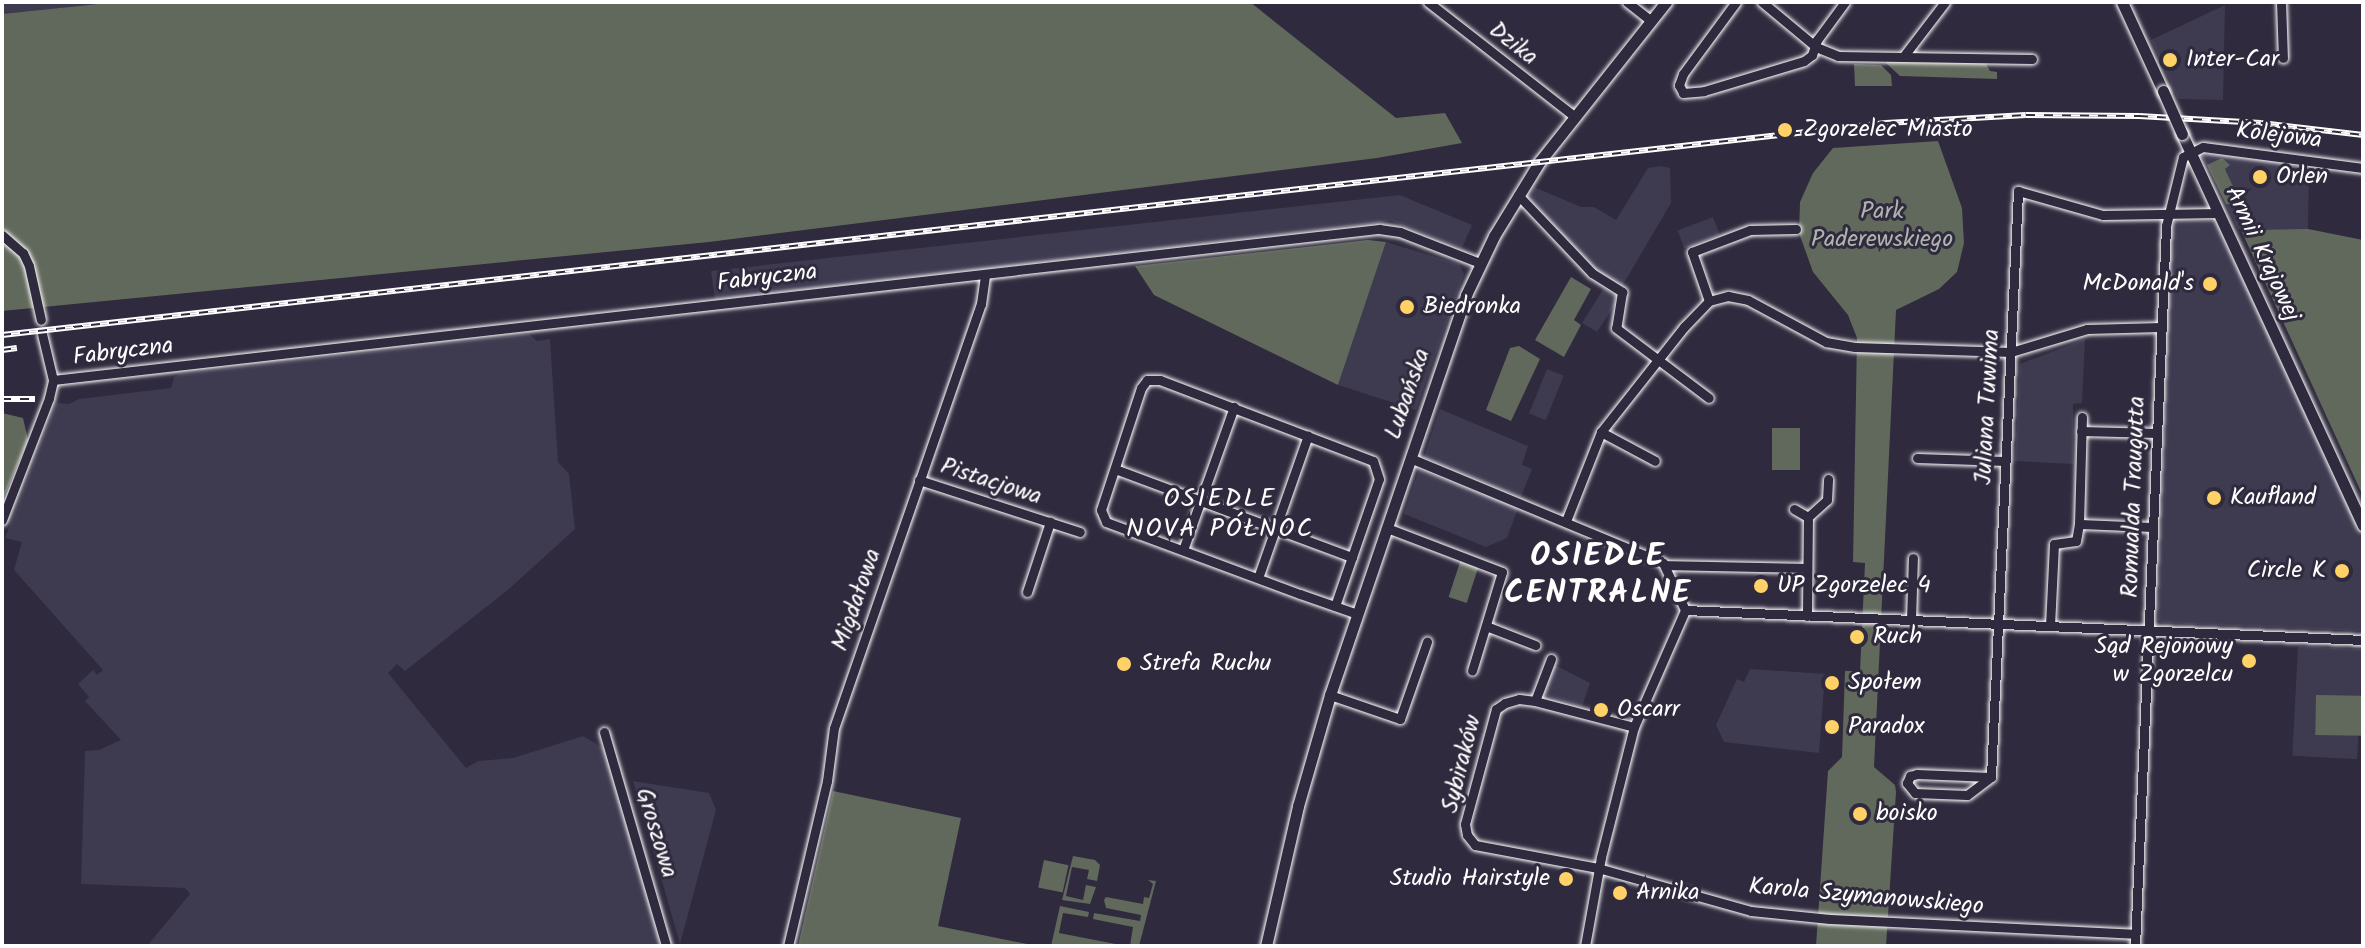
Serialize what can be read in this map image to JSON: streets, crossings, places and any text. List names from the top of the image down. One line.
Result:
{"streets":{"main road":["Armii Krajowej","Lubańska"],"street":["Dzika","Kolejowa","Fabryczna","Juliana Tuwima","Pistacjowa","Romualda Traugutta","Migdałowa","Sybiraków","Groszowa","Karola Szymanowskiego"]},"crossings":[["Dzika","Lubańska"],["Kolejowa","Armii Krajowej"],["Kolejowa","Romualda Traugutta"],["Armii Krajowej","Romualda Traugutta"],["Fabryczna","Lubańska"],["Fabryczna","Migdałowa"],["Juliana Tuwima","Romualda Traugutta"],["Pistacjowa","Migdałowa"],["Romualda Traugutta","Karola Szymanowskiego"],["Sybiraków","Karola Szymanowskiego"]],"districts":["OSIEDLE NOVA PÓŁNOC","OSIEDLE CENTRALNE"],"parks":["Park Paderewskiego"],"places":["Inter-Car","Zgorzelec Miasto","Orlen","McDonald's","Biedronka","Kaufland","Circle K","UP Zgorzelec 4","Ruch","Sąd Rejonowy w Zgorzelcu","Strefa Ruchu","Społem","Oscarr","Paradox","boisko","Studio Hairstyle","Arnika"]}
